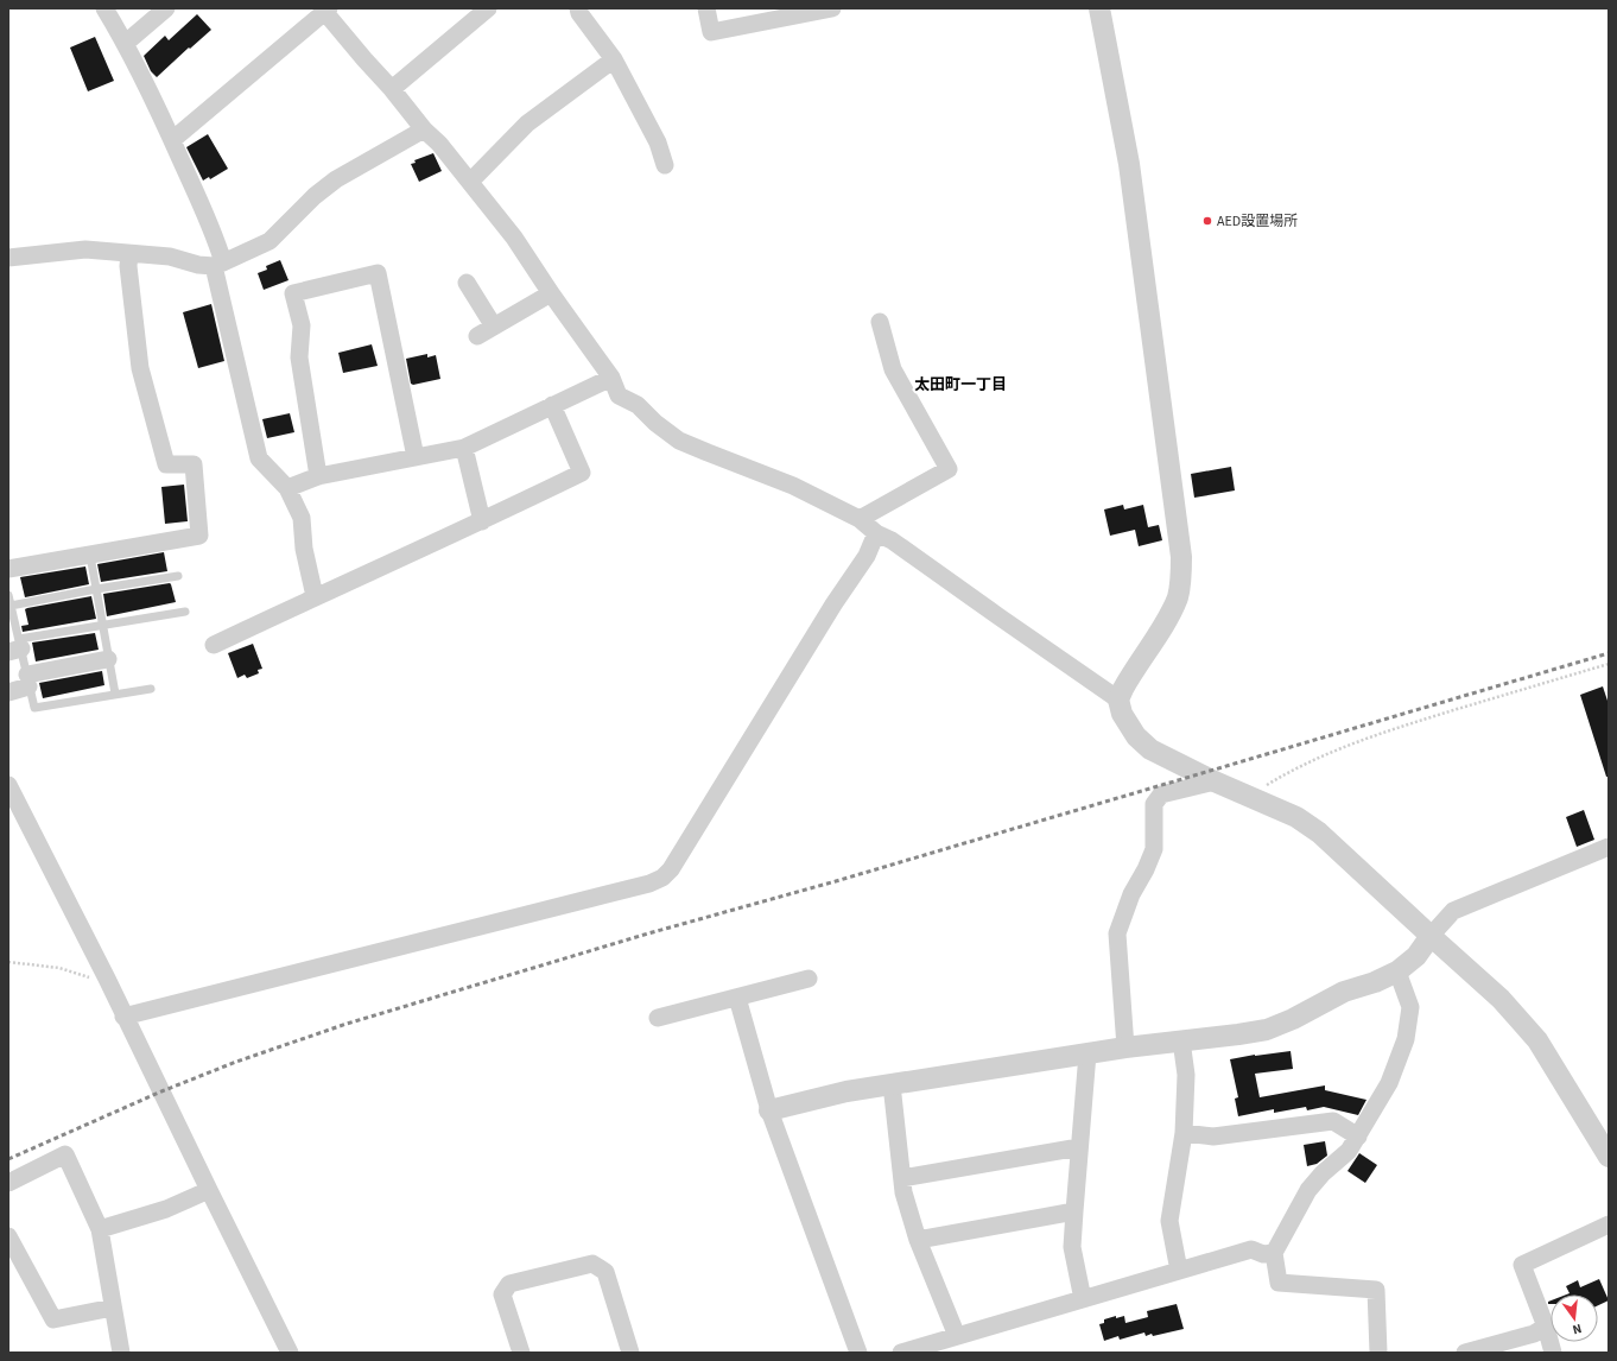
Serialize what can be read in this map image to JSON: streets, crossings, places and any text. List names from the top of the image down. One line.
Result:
{"districts":["太田町一丁目"],"places":["AED設置場所"],"north":"bottom"}
